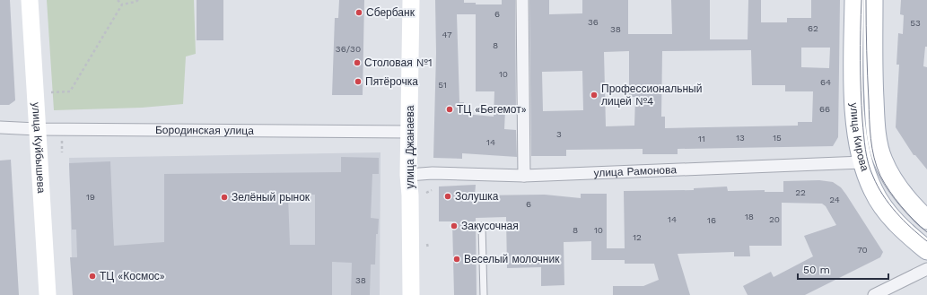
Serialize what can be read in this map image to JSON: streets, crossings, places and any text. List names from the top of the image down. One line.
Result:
{"streets":{"main road":["улица Кирова"],"street":["Бородинская улица","улица Джанаева","улица Куйбышева","улица Рамонова"]},"crossings":[["Бородинская улица","улица Джанаева"],["Бородинская улица","улица Куйбышева"],["улица Кирова","улица Рамонова"],["улица Джанаева","улица Рамонова"]],"places":["Сбербанк","Столовая №1","Пятёрочка","Профессиональный лицей №4","ТЦ «Бегемот»","Золушка","Зелёный рынок","Закусочная","Веселый молочник","ТЦ «Космос»"],"house_numbers":["6","36","53","62","38","47","8","36/30","10","64","51","66","3","13","15","11","14","22","19","24","6","18","14","20","16","8","10","12","70","38"],"scale_bar":"50 m"}
